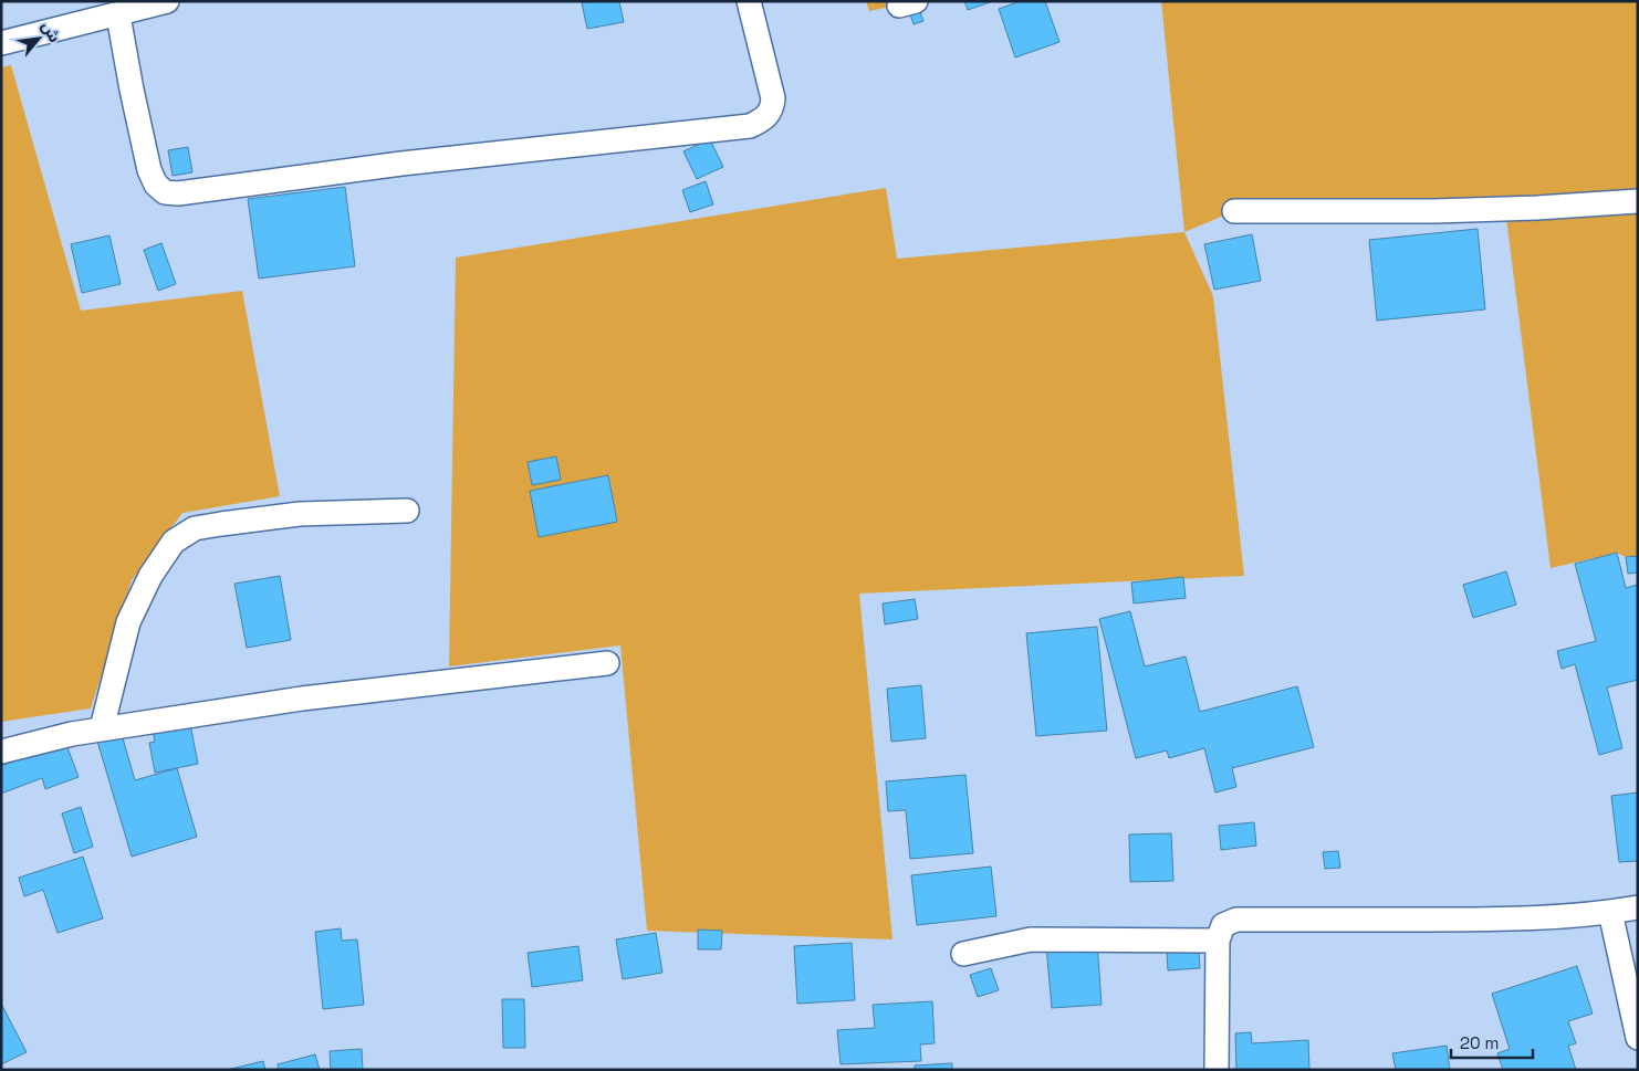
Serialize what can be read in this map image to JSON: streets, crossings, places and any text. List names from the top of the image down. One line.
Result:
{"scale_bar":"20 m","north":"top right"}
